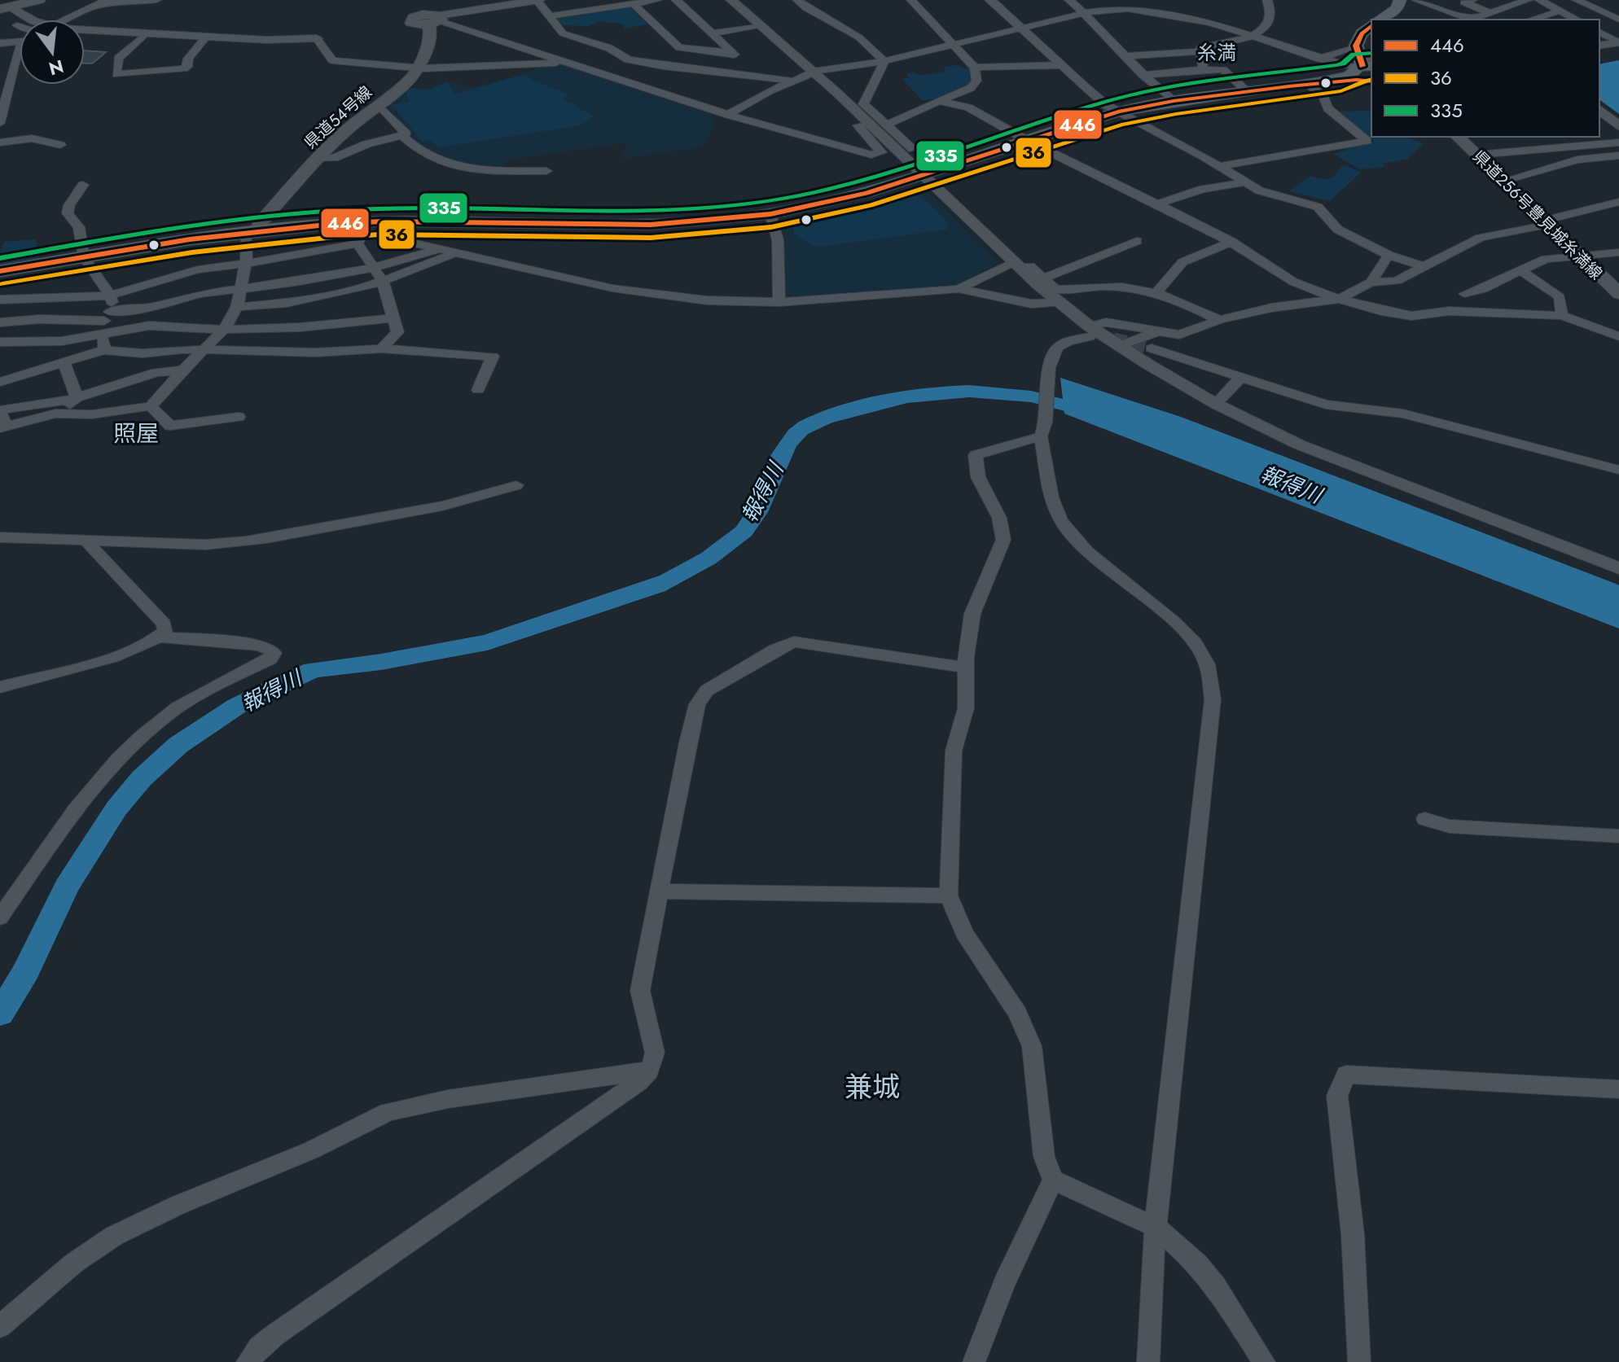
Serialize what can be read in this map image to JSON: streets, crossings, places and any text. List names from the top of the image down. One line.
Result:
{"streets":{"main road":["県道54号線","県道256号豊見城糸満線"]},"districts":["糸満","照屋","兼城"],"water":["報得川"],"lines":["transit line 446","transit line 335","transit line 36"],"legend":["446","36","335"],"north":"bottom"}
